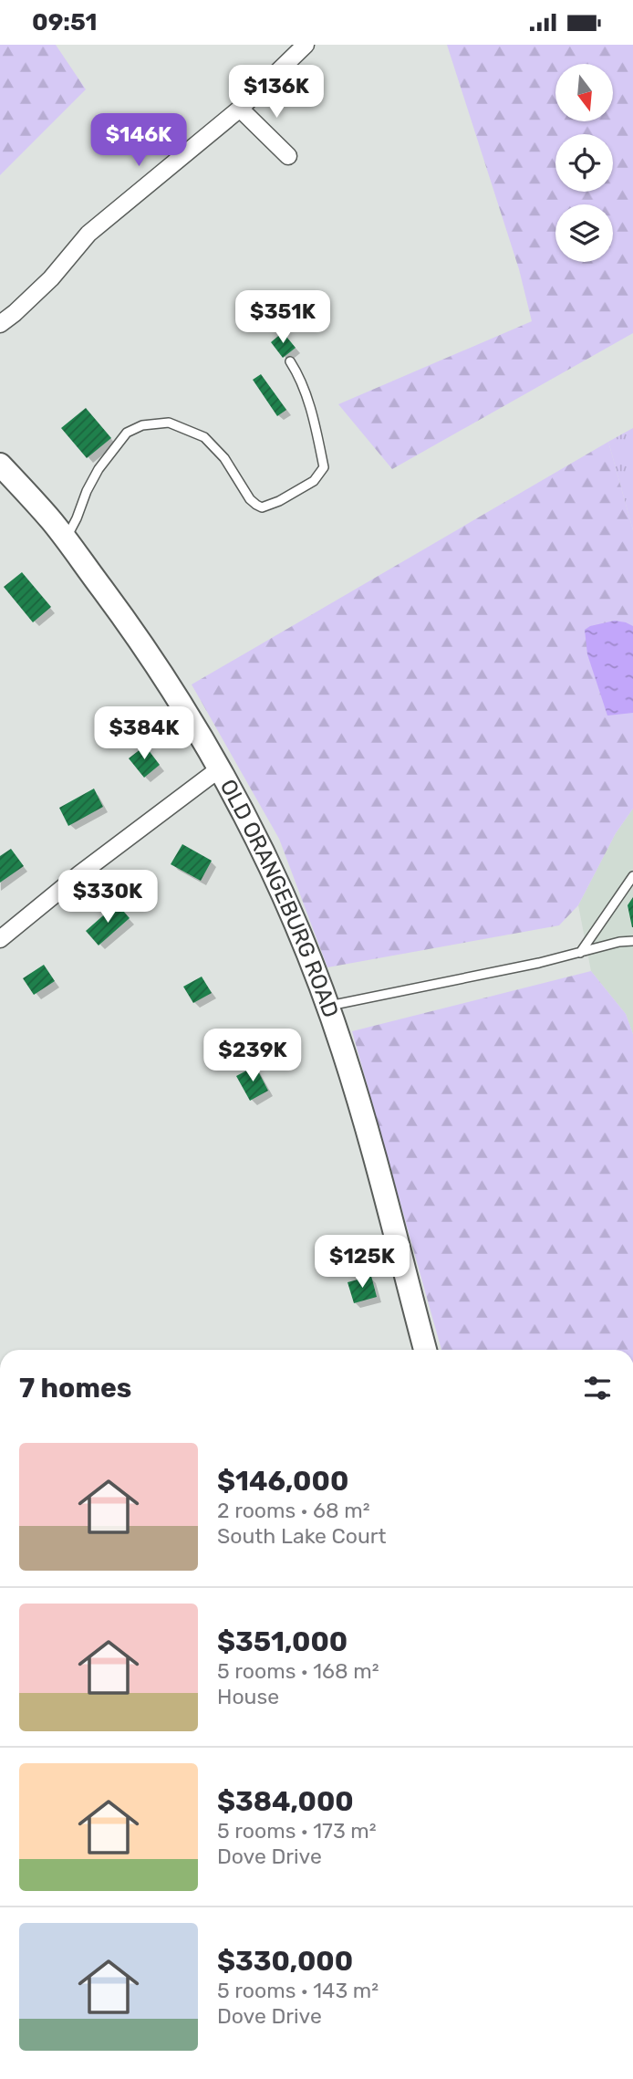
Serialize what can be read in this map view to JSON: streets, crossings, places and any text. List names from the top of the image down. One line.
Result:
{"streets":{"street":["OLD ORANGEBURG ROAD"]},"north":"bottom","page":{"status":"09:51","price":["$136K","$146K","$351K","$384K","$330K","$239K","$125K"],"heading":"7 homes","list":[{"name":"$146,000","note":"2 rooms · 68 m² · South Lake Court"},{"name":"$351,000","note":"5 rooms · 168 m² · House"},{"name":"$384,000","note":"5 rooms · 173 m² · Dove Drive"},{"name":"$330,000","note":"5 rooms · 143 m² · Dove Drive"}]}}
